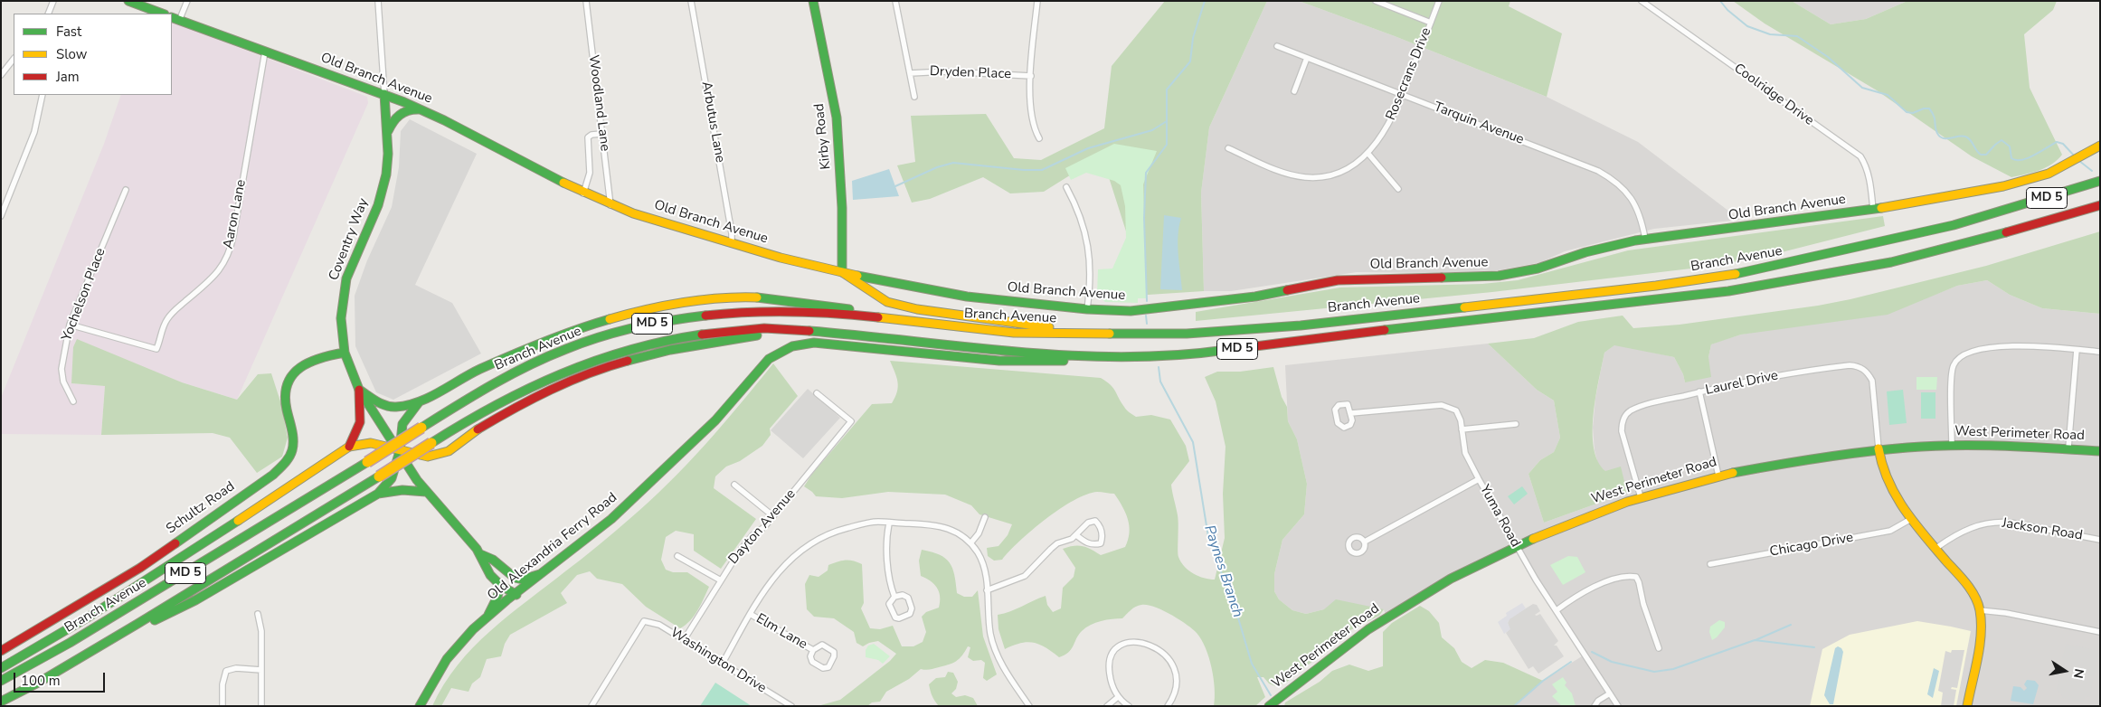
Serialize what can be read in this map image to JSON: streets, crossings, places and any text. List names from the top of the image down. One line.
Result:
{"streets":{"main road":["Old Branch Avenue","Kirby Road","MD 5","Coventry Way","Branch Avenue","West Perimeter Road","Schultz Road","Old Alexandria Ferry Road"],"street":["Dryden Place","Rosecrans Drive","Coolridge Drive","Woodland Lane","Arbutus Lane","Tarquin Avenue","Aaron Lane","Yochelson Place","Laurel Drive","Yuma Road","Dayton Avenue","Jackson Road","Chicago Drive","Elm Lane","Washington Drive"]},"crossings":[["Rosecrans Drive","Tarquin Avenue"],["Old Branch Avenue","Coolridge Drive"],["Old Branch Avenue","Woodland Lane"],["Old Branch Avenue","Arbutus Lane"],["Old Branch Avenue","Tarquin Avenue"],["Old Branch Avenue","Kirby Road"],["Old Branch Avenue","Aaron Lane"],["Old Branch Avenue","Coventry Way"],["Aaron Lane","Yochelson Place"],["Coventry Way","Schultz Road"],["Coventry Way","Old Alexandria Ferry Road"],["Branch Avenue","Old Alexandria Ferry Road"],["Laurel Drive","West Perimeter Road"],["West Perimeter Road","Yuma Road"],["Dayton Avenue","Washington Drive"]],"water":["Paynes Branch"],"legend":["Fast","Slow","Jam"],"scale_bar":"100 m","north":"right"}
